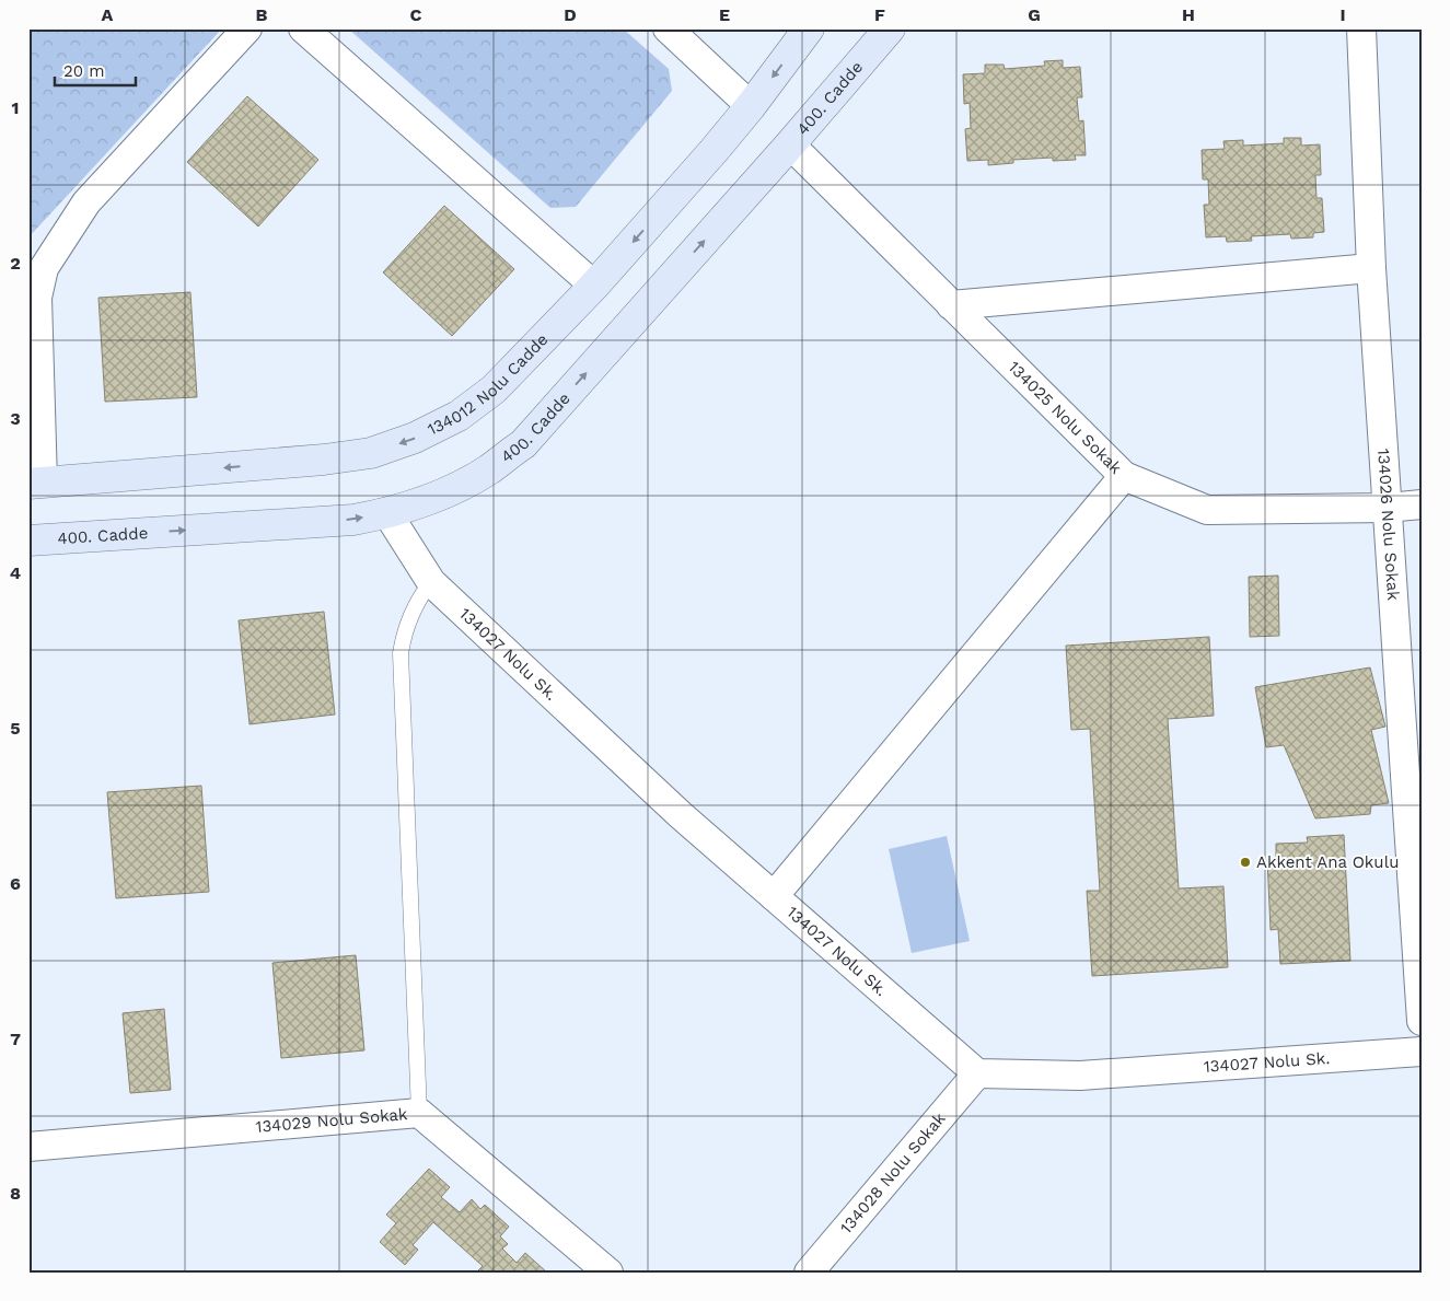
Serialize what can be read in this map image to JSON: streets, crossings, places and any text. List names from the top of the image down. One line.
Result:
{"streets":{"main road":["400. Cadde","134012 Nolu Cadde"],"street":["134025 Nolu Sokak","134026 Nolu Sokak","134027 Nolu Sk.","134029 Nolu Sokak","134028 Nolu Sokak"]},"crossings":[["400. Cadde","134025 Nolu Sokak"],["400. Cadde","134027 Nolu Sk."],["134025 Nolu Sokak","134026 Nolu Sokak"],["134027 Nolu Sk.","134028 Nolu Sokak"]],"one_way":["400. Cadde","134012 Nolu Cadde"],"places":["Akkent Ana Okulu"],"scale_bar":"20 m","grid":{"columns":["A","B","C","D","E","F","G","H","I"],"rows":["1","2","3","4","5","6","7","8"]}}
